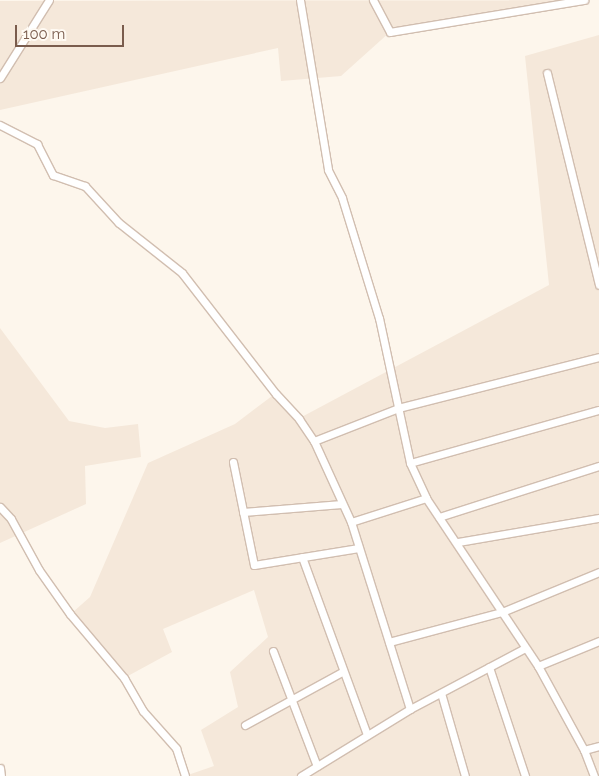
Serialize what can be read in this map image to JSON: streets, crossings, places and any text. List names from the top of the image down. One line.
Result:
{"scale_bar":"100 m"}
